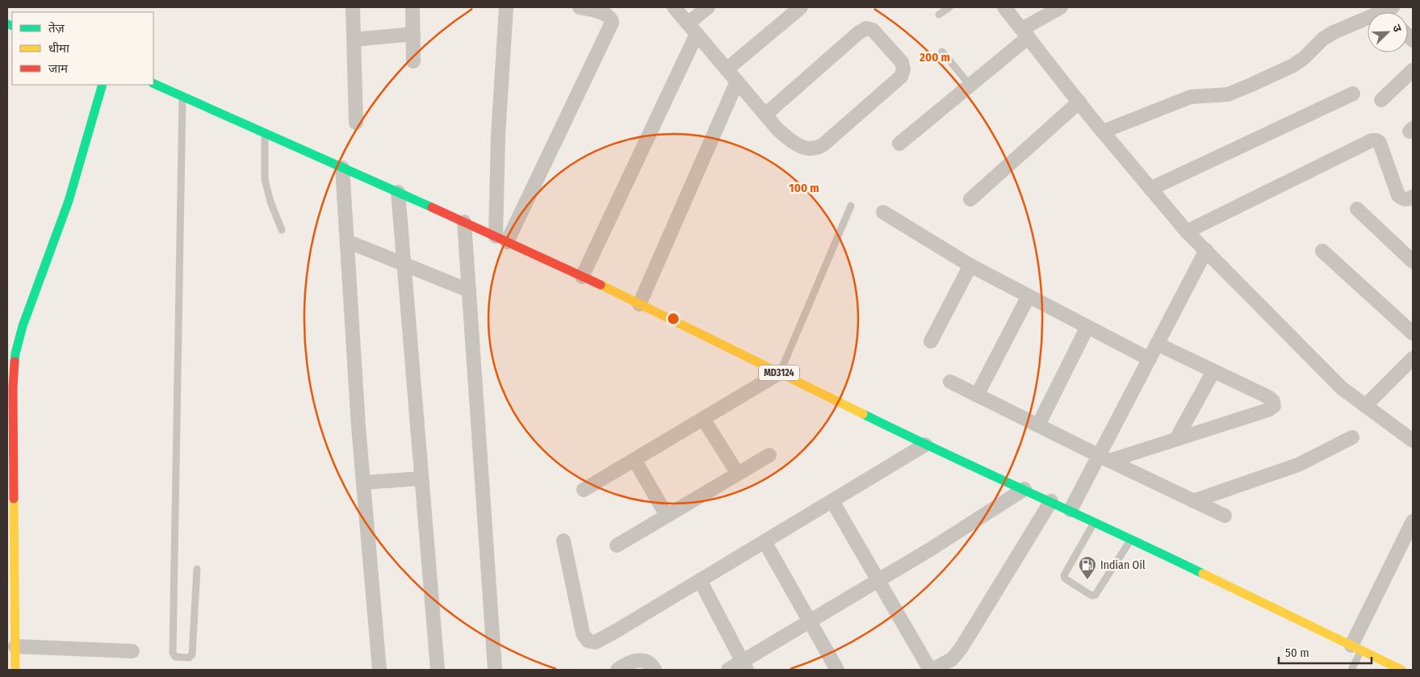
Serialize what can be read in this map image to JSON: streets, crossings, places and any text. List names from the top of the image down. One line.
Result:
{"streets":{"main road":["MD3124"]},"places":{"fuel station":["Indian Oil"]},"legend":["तेज़","धीमा","जाम"],"scale_bar":"50 m","north":"top right","rings":["200 m","100 m"]}
